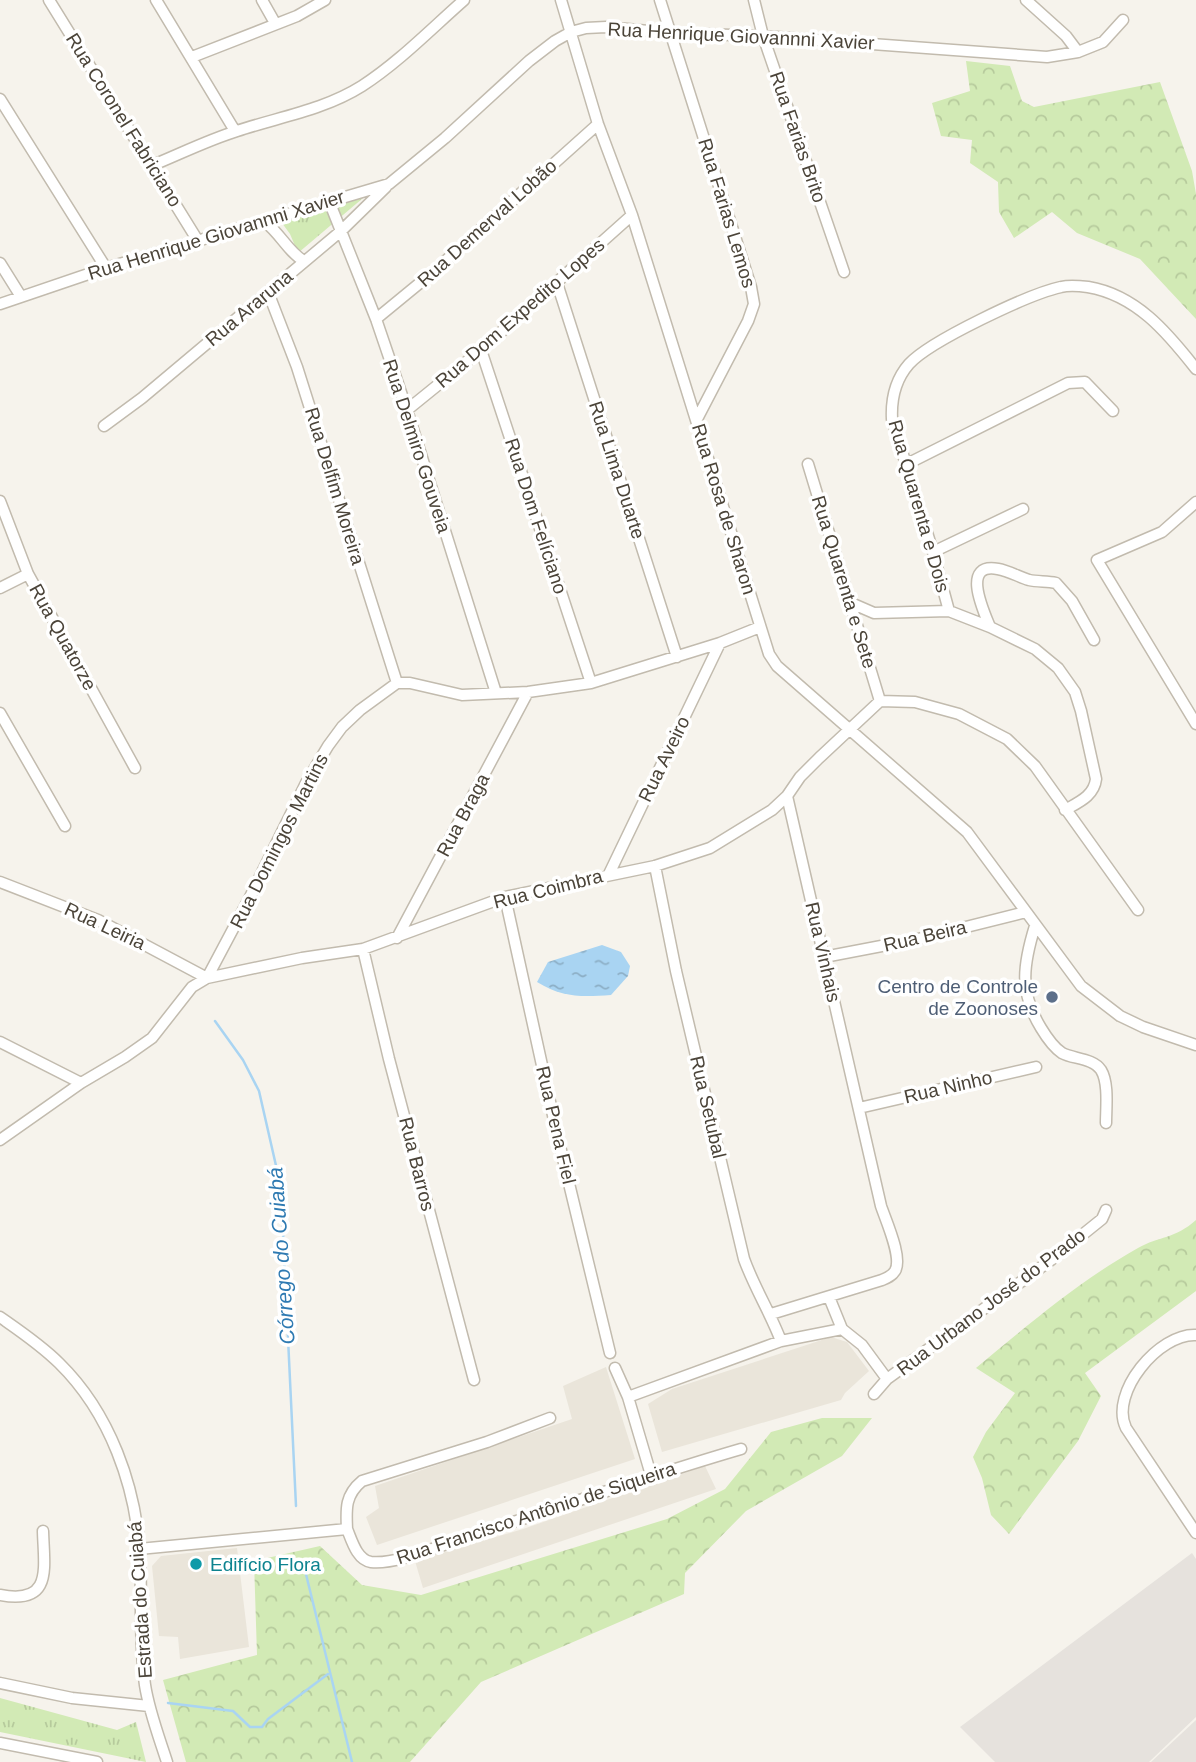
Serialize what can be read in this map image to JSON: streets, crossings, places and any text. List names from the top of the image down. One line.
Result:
{"streets":{"street":["Rua Henrique Giovannni Xavier","Rua Coronel Fabriciano","Rua Farias Brito","Rua Farias Lemos","Rua Demerval Lobão","Rua Araruna","Rua Dom Expedito Lopes","Rua Delmiro Gouveia","Rua Lima Duarte","Rua Delfim Moreira","Rua Quarenta e Dois","Rua Rosa de Sharon","Rua Dom Felíciano","Rua Quarenta e Sete","Rua Quatorze","Rua Aveiro","Rua Braga","Rua Domingos Martins","Rua Coimbra","Rua Leiria","Rua Beira","Rua Vinhais","Rua Ninho","Rua Setubal","Rua Pena Fiel","Rua Barros","Rua Urbano José do Prado","Rua Francisco Antônio de Siqueira","Estrada do Cuiabá"]},"crossings":[["Rua Henrique Giovannni Xavier","Rua Coronel Fabriciano"],["Rua Henrique Giovannni Xavier","Rua Farias Brito"],["Rua Henrique Giovannni Xavier","Rua Farias Lemos"],["Rua Henrique Giovannni Xavier","Rua Araruna"],["Rua Henrique Giovannni Xavier","Rua Delmiro Gouveia"],["Rua Henrique Giovannni Xavier","Rua Rosa de Sharon"],["Rua Farias Lemos","Rua Rosa de Sharon"],["Rua Demerval Lobão","Rua Delmiro Gouveia"],["Rua Demerval Lobão","Rua Rosa de Sharon"],["Rua Araruna","Rua Delmiro Gouveia"],["Rua Araruna","Rua Delfim Moreira"],["Rua Dom Expedito Lopes","Rua Delmiro Gouveia"],["Rua Dom Expedito Lopes","Rua Lima Duarte"],["Rua Dom Expedito Lopes","Rua Rosa de Sharon"],["Rua Dom Expedito Lopes","Rua Dom Felíciano"],["Rua Delfim Moreira","Rua Domingos Martins"],["Rua Rosa de Sharon","Rua Coimbra"],["Rua Rosa de Sharon","Rua Beira"],["Rua Quarenta e Sete","Rua Coimbra"],["Rua Aveiro","Rua Coimbra"],["Rua Braga","Rua Coimbra"],["Rua Domingos Martins","Rua Coimbra"],["Rua Domingos Martins","Rua Leiria"],["Rua Coimbra","Rua Leiria"],["Rua Coimbra","Rua Vinhais"],["Rua Coimbra","Rua Setubal"],["Rua Coimbra","Rua Pena Fiel"],["Rua Coimbra","Rua Barros"],["Rua Beira","Rua Vinhais"],["Rua Vinhais","Rua Ninho"]],"water":["Córrego do Cuiabá"],"places":["Centro de Controle de Zoonoses","Edifício Flora"]}
